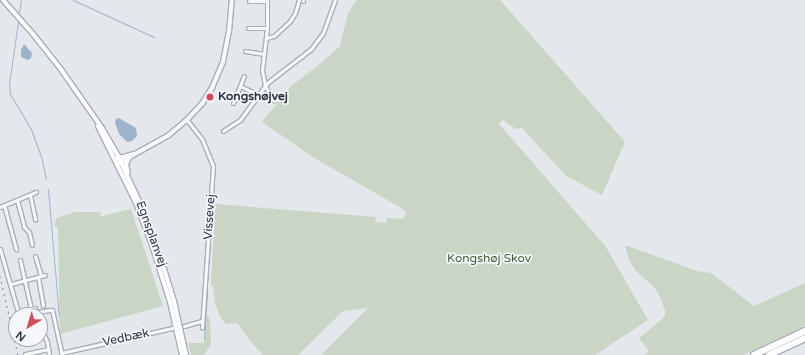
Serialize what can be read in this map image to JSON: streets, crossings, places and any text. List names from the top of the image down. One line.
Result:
{"streets":{"main road":["Egnsplanvej"],"street":["Vissevej","Vedbæk"]},"parks":["Kongshøj Skov"],"places":["Kongshøjvej"],"north":"bottom left"}
